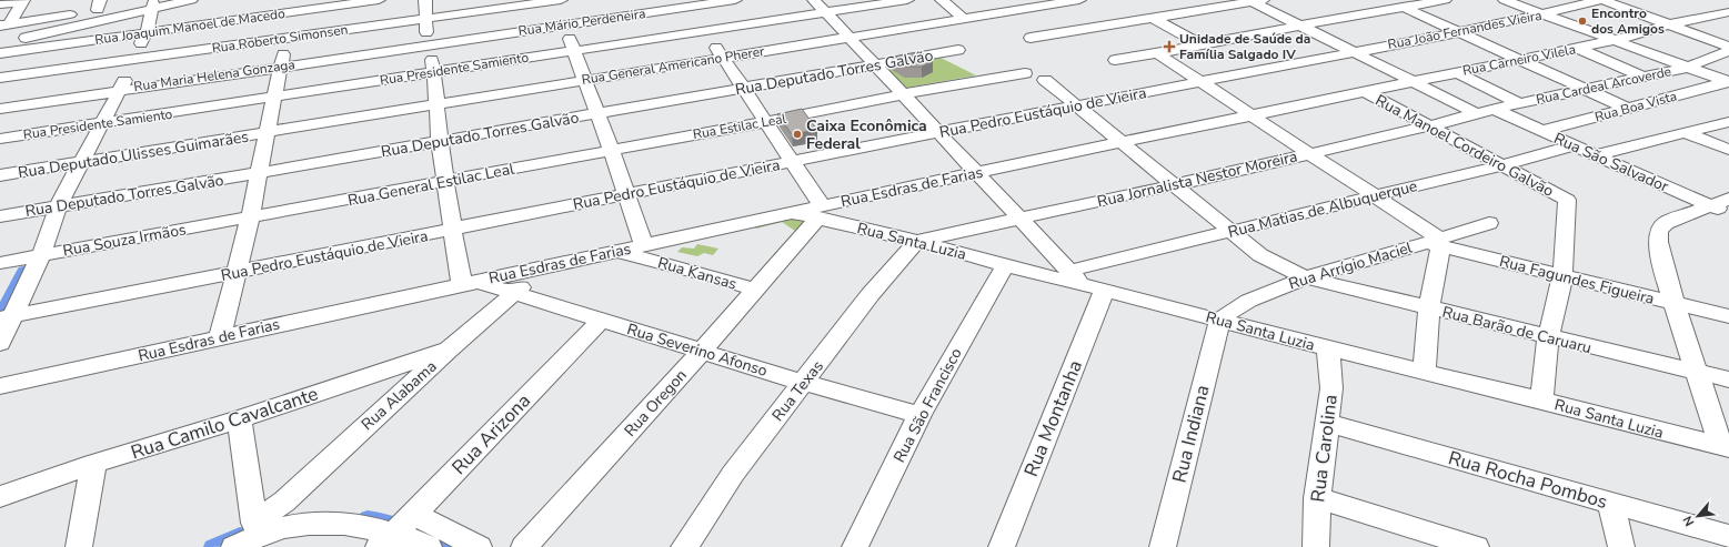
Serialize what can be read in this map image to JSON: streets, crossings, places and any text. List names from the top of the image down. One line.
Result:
{"streets":{"street":["Rua Mário Perdeneira","Rua Joaquim Manoel de Macedo","Rua João Fernandes Vieira","Rua Roberto Simonsen","Rua Carneiro Vilela","Rua General Americano Pherer","Rua Presidente Samiento","Rua Deputado Torres Galvão","Rua Maria Helena Gonzaga","Rua Cardeal Arcoverde","Rua Boa Vista","Rua Pedro Eustáquio de Vieira","Rua Estilac Leal","Rua Manoel Cordeiro Galvão","Rua Deputado Ulisses Guimarães","Rua São Salvador","Rua Jornalista Nestor Moreira","Rua General Estilac Leal","Rua Esdras de Farias","Rua Matias de Albuquerque","Rua Souza Irmãos","Rua Santa Luzia","Rua Arrígio Maciel","Rua Kansas","Rua Fagundes Figueira","Rua Barão de Caruaru","Rua Severino Afonso","Rua Texas","Rua Alabama","Rua Oregon","Rua São Francisco","Rua Montanha","Rua Camilo Cavalcante","Rua Arizona","Rua Indiana","Rua Carolina","Rua Rocha Pombos"]},"crossings":[["Rua Mário Perdeneira","Rua Maria Helena Gonzaga"],["Rua João Fernandes Vieira","Rua Pedro Eustáquio de Vieira"],["Rua Carneiro Vilela","Rua Manoel Cordeiro Galvão"],["Rua Carneiro Vilela","Rua Esdras de Farias"],["Rua General Americano Pherer","Rua Deputado Ulisses Guimarães"],["Rua Cardeal Arcoverde","Rua São Salvador"],["Rua Cardeal Arcoverde","Rua Jornalista Nestor Moreira"],["Rua Boa Vista","Rua São Salvador"],["Rua Pedro Eustáquio de Vieira","Rua Barão de Caruaru"],["Rua Estilac Leal","Rua General Estilac Leal"],["Rua Manoel Cordeiro Galvão","Rua Jornalista Nestor Moreira"],["Rua Manoel Cordeiro Galvão","Rua Matias de Albuquerque"],["Rua Manoel Cordeiro Galvão","Rua Fagundes Figueira"],["Rua São Salvador","Rua Matias de Albuquerque"],["Rua Jornalista Nestor Moreira","Rua Santa Luzia"],["Rua Jornalista Nestor Moreira","Rua Barão de Caruaru"],["Rua Jornalista Nestor Moreira","Rua Texas"],["Rua General Estilac Leal","Rua Souza Irmãos"],["Rua Esdras de Farias","Rua Santa Luzia"],["Rua Esdras de Farias","Rua Kansas"],["Rua Esdras de Farias","Rua Barão de Caruaru"],["Rua Esdras de Farias","Rua Severino Afonso"],["Rua Esdras de Farias","Rua Alabama"],["Rua Esdras de Farias","Rua Oregon"],["Rua Matias de Albuquerque","Rua Santa Luzia"],["Rua Matias de Albuquerque","Rua Barão de Caruaru"],["Rua Santa Luzia","Rua Arrígio Maciel"],["Rua Santa Luzia","Rua Texas"],["Rua Santa Luzia","Rua Oregon"],["Rua Santa Luzia","Rua São Francisco"],["Rua Santa Luzia","Rua Montanha"],["Rua Santa Luzia","Rua Indiana"],["Rua Santa Luzia","Rua Carolina"],["Rua Arrígio Maciel","Rua Fagundes Figueira"],["Rua Arrígio Maciel","Rua Barão de Caruaru"],["Rua Arrígio Maciel","Rua Indiana"],["Rua Kansas","Rua Oregon"],["Rua Severino Afonso","Rua Texas"],["Rua Severino Afonso","Rua Alabama"],["Rua Severino Afonso","Rua Oregon"],["Rua Severino Afonso","Rua São Francisco"],["Rua Severino Afonso","Rua Arizona"],["Rua Alabama","Rua Camilo Cavalcante"],["Rua Carolina","Rua Rocha Pombos"]],"places":{"other":["Encontro dos Amigos","Caixa Econômica Federal"],"health":["Unidade de Saúde da Família Salgado IV"]},"north":"bottom left"}
